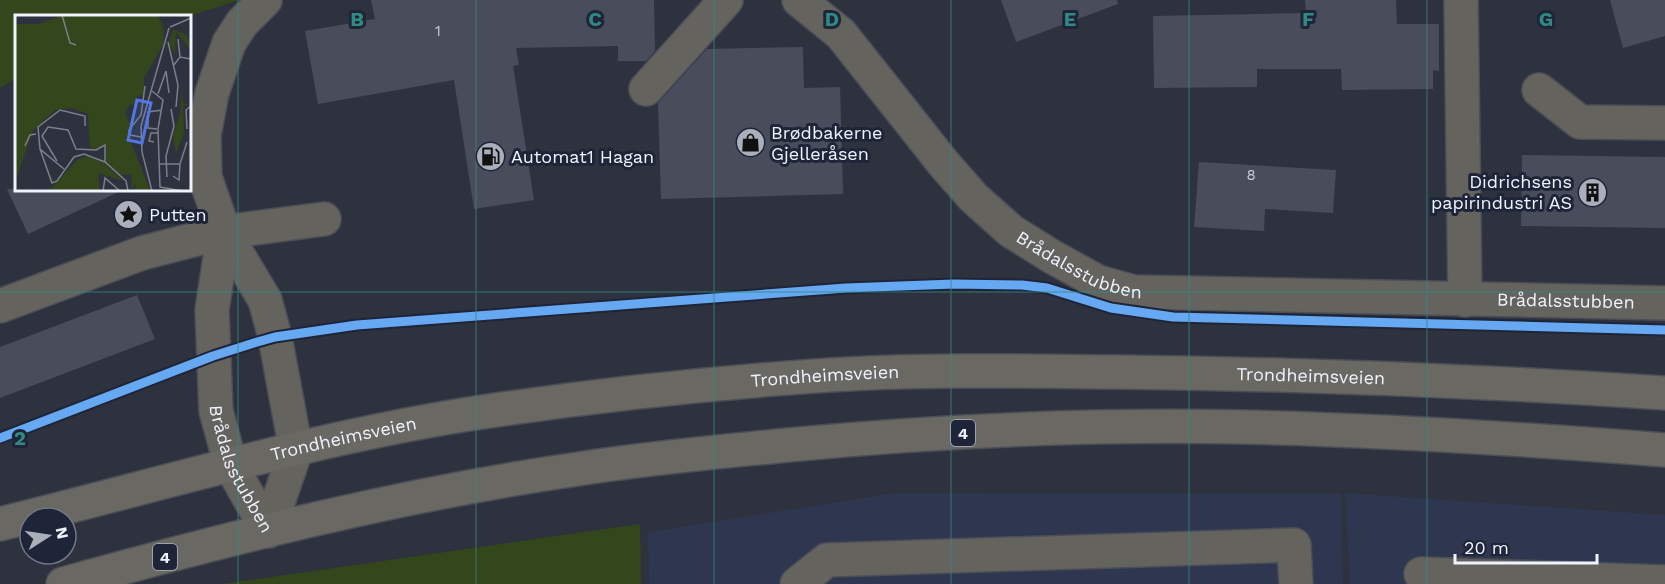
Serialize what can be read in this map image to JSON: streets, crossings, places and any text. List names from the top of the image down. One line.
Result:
{"streets":{"highway":["Trondheimsveien","4"],"street":["Brådalsstubben"]},"crossings":[["Brådalsstubben","Trondheimsveien"],["Brådalsstubben","4"]],"places":{"shop":["Brødbakerne Gjelleråsen"],"fuel station":["Automat1 Hagan"],"building":["Didrichsens papirindustri AS"],"place":["Putten"]},"house_numbers":["1","8"],"scale_bar":"20 m","north":"right","grid":{"columns":["B","C","D","E","F","G"],"rows":["2"]}}
